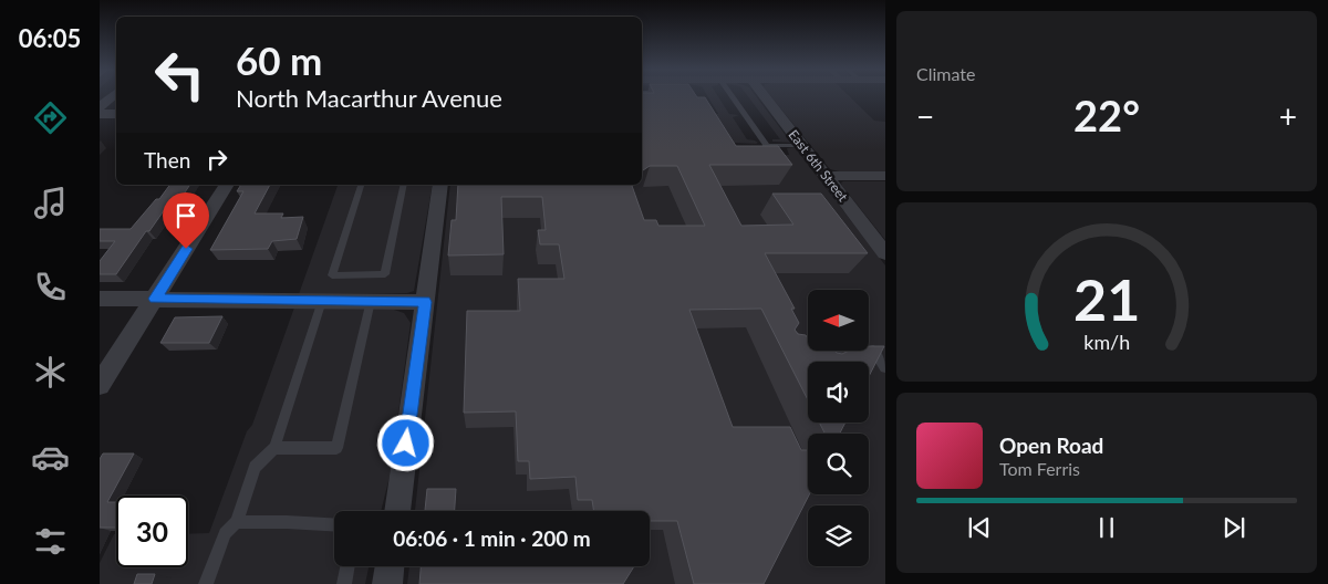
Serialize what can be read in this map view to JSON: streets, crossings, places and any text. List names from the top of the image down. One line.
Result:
{"streets":{"street":["East 6th Street"]},"north":"left","page":{"tabs":"06:05","tile":"Climate","turn":["60 m","North Macarthur Avenue"],"heat":["−","22°","+"],"then":"Then","song":["Open Road","Tom Ferris"],"limit":"30","trip":"06:06 · 1 min · 200 m","gauge":["21","km/h"]}}
